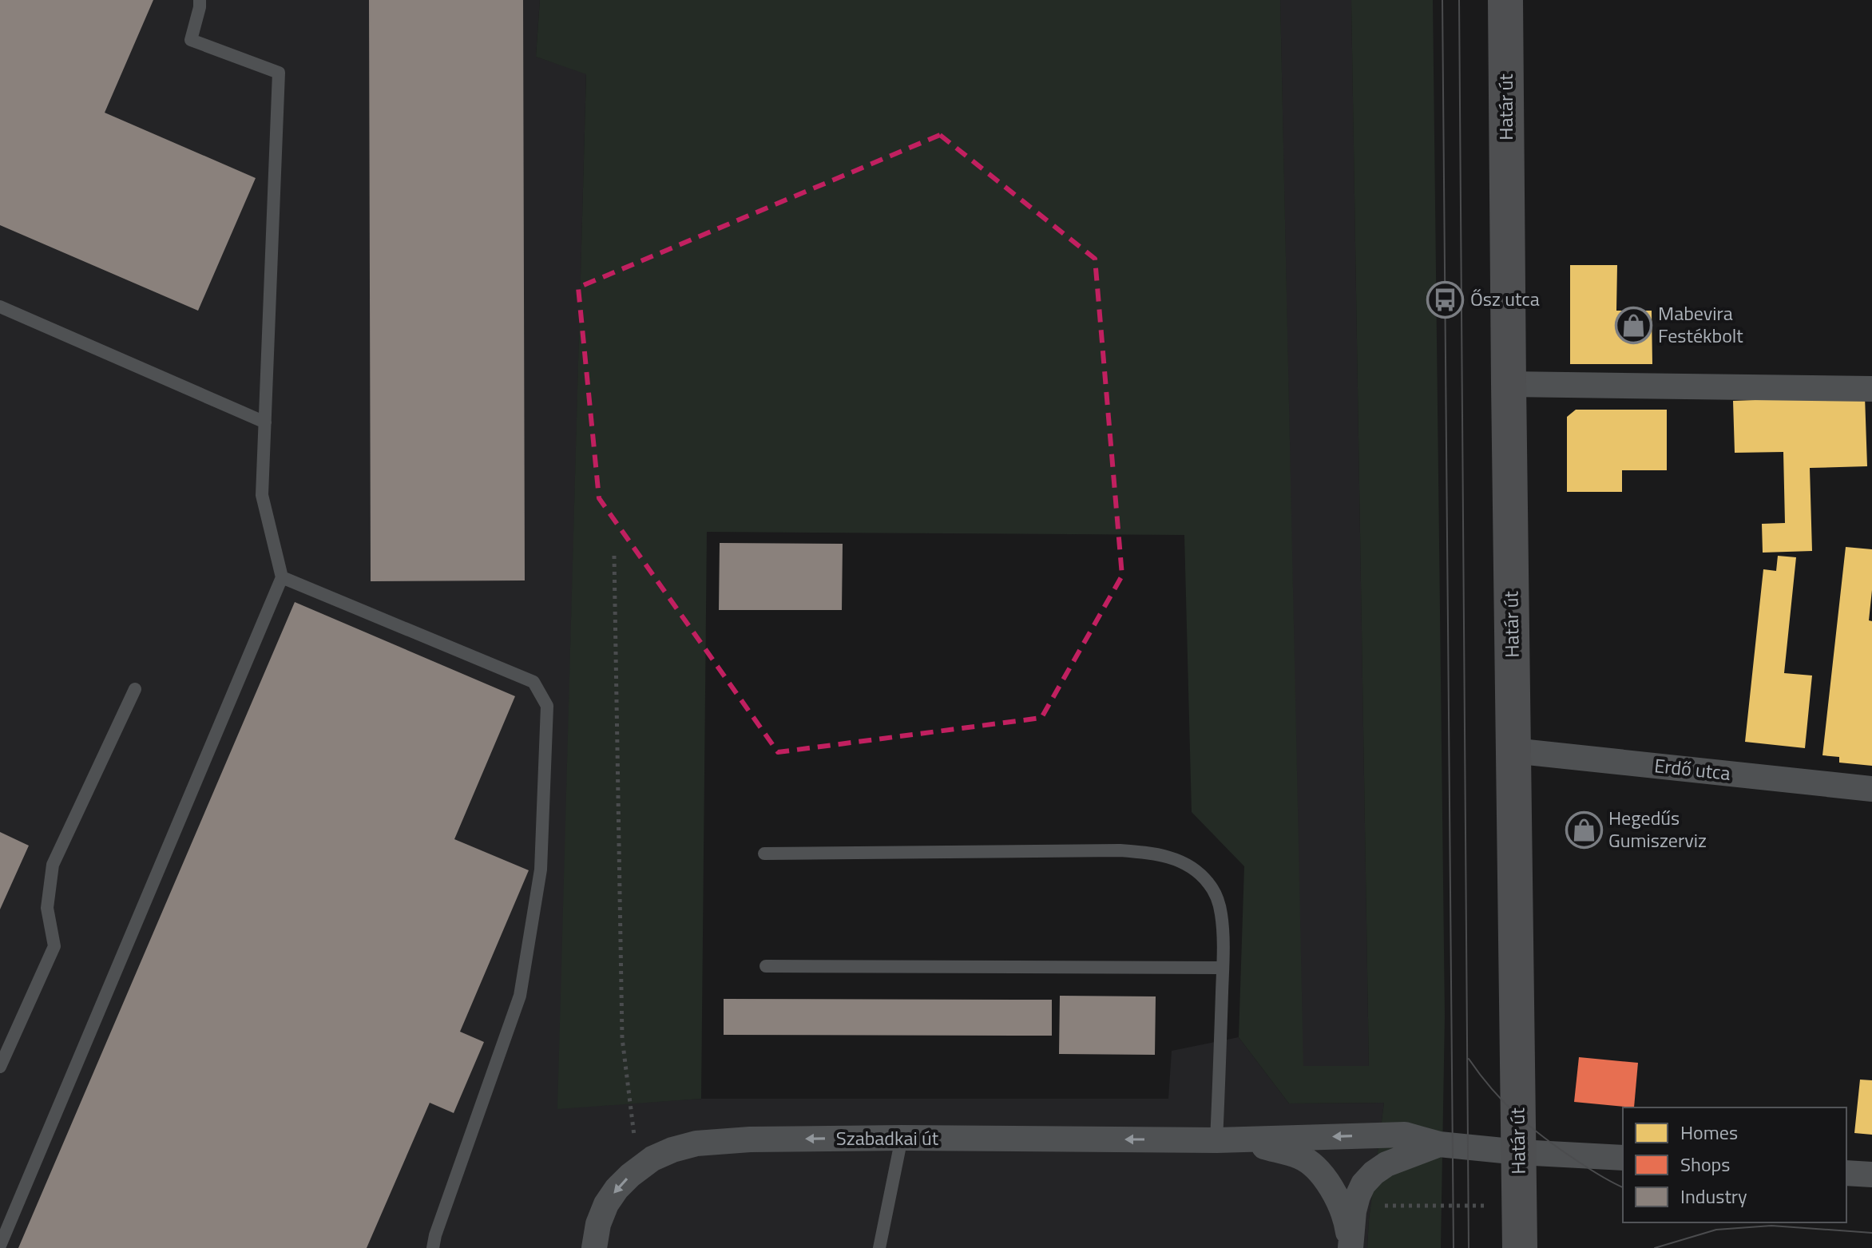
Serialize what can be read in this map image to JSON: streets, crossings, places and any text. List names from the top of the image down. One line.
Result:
{"streets":{"main road":["Határ út"],"street":["Erdő utca","Szabadkai út"]},"crossings":[["Határ út","Erdő utca"],["Határ út","Szabadkai út"]],"one_way":["Szabadkai út"],"places":{"bus stop":["Ősz utca"],"shop":["Mabevira Festékbolt","Hegedűs Gumiszerviz"]},"legend":["Homes","Shops","Industry"]}
